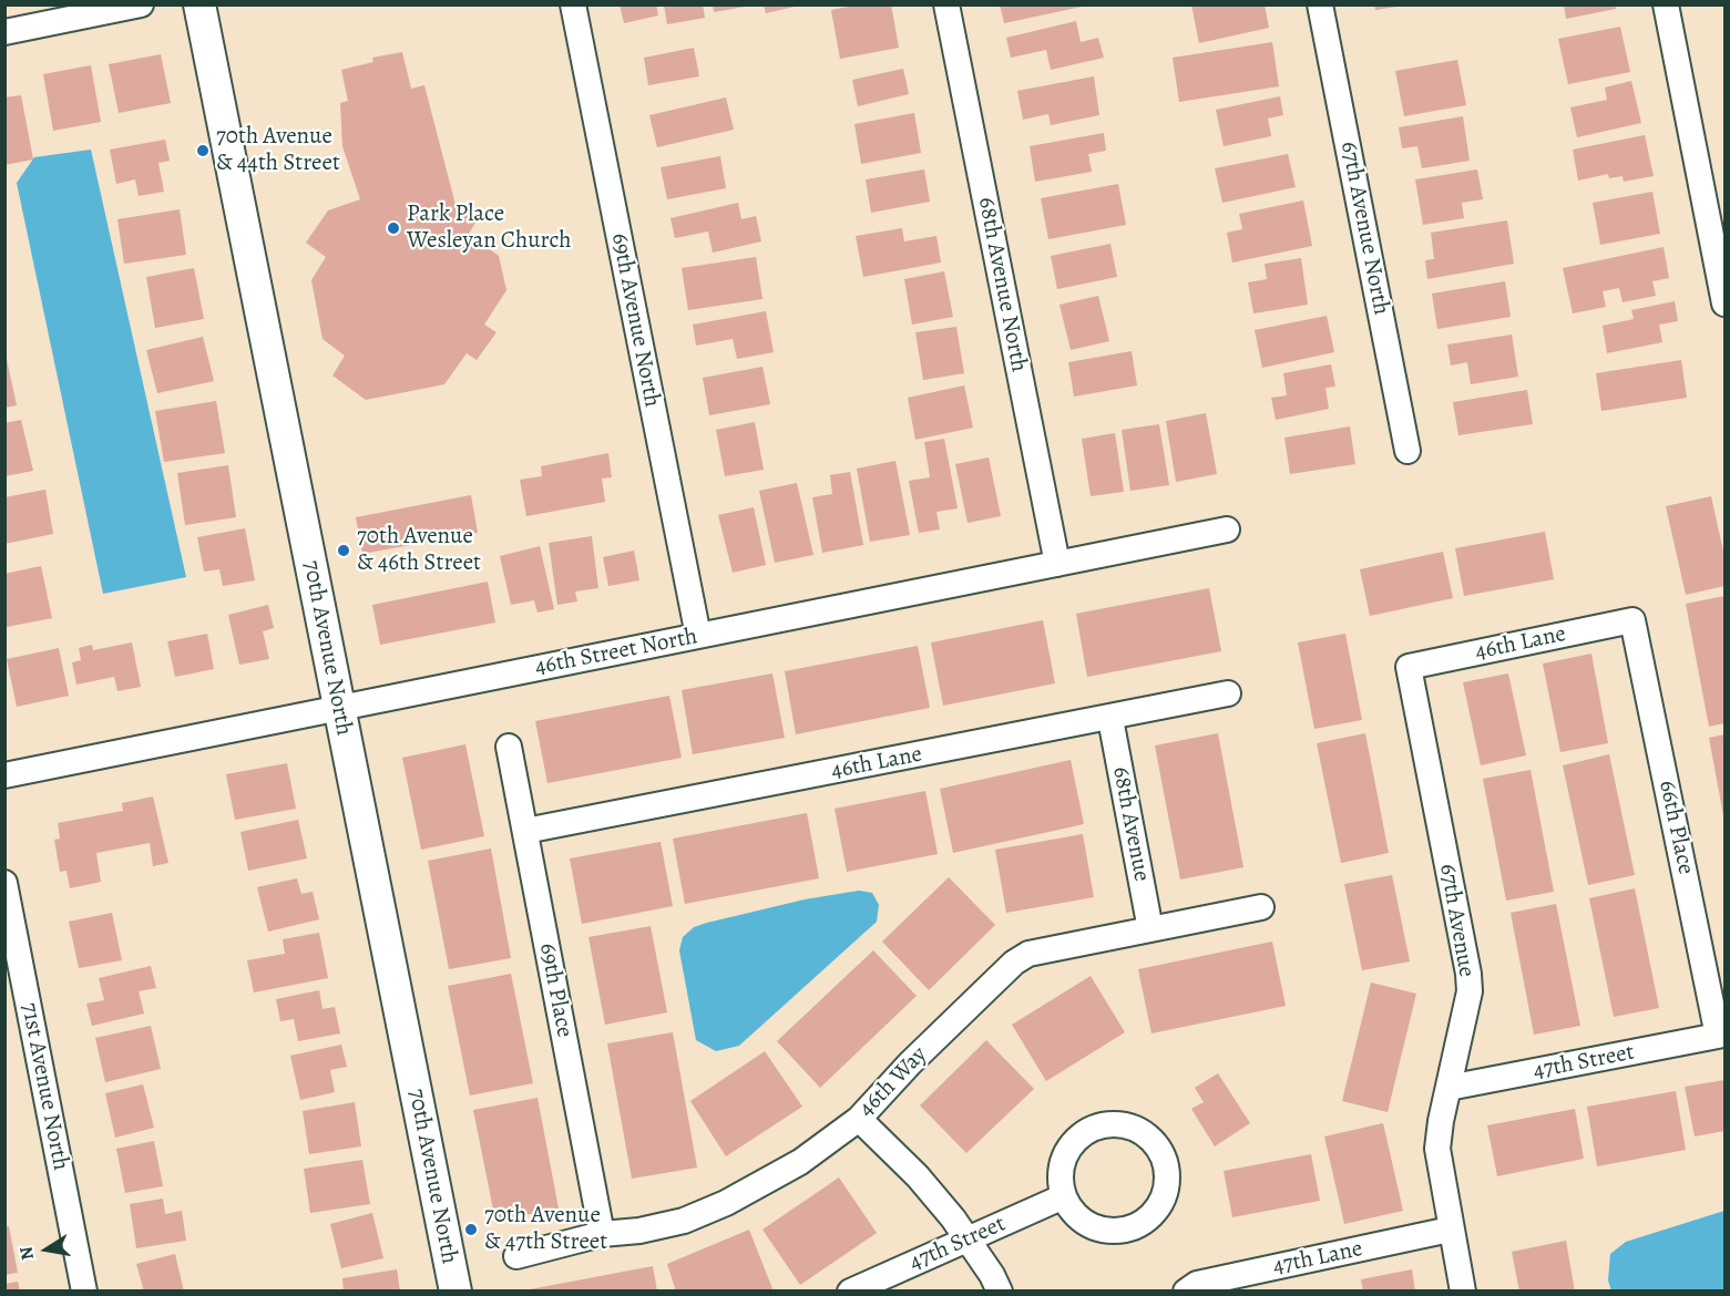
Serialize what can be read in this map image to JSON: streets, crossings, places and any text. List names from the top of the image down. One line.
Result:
{"streets":{"street":["67th Avenue North","68th Avenue North","69th Avenue North","46th Lane","70th Avenue North","46th Street North","68th Avenue","66th Place","67th Avenue","69th Place","47th Street","46th Way","71st Avenue North","47th Lane"]},"crossings":[["68th Avenue North","46th Street North"],["69th Avenue North","46th Street North"],["46th Lane","68th Avenue"],["46th Lane","66th Place"],["46th Lane","67th Avenue"],["46th Lane","69th Place"],["70th Avenue North","46th Street North"],["68th Avenue","46th Way"],["66th Place","47th Street"],["67th Avenue","47th Street"],["67th Avenue","47th Lane"],["69th Place","46th Way"]],"places":["70th Avenue & 44th Street","Park Place Wesleyan Church","70th Avenue & 46th Street","70th Avenue & 47th Street"],"north":"left"}
